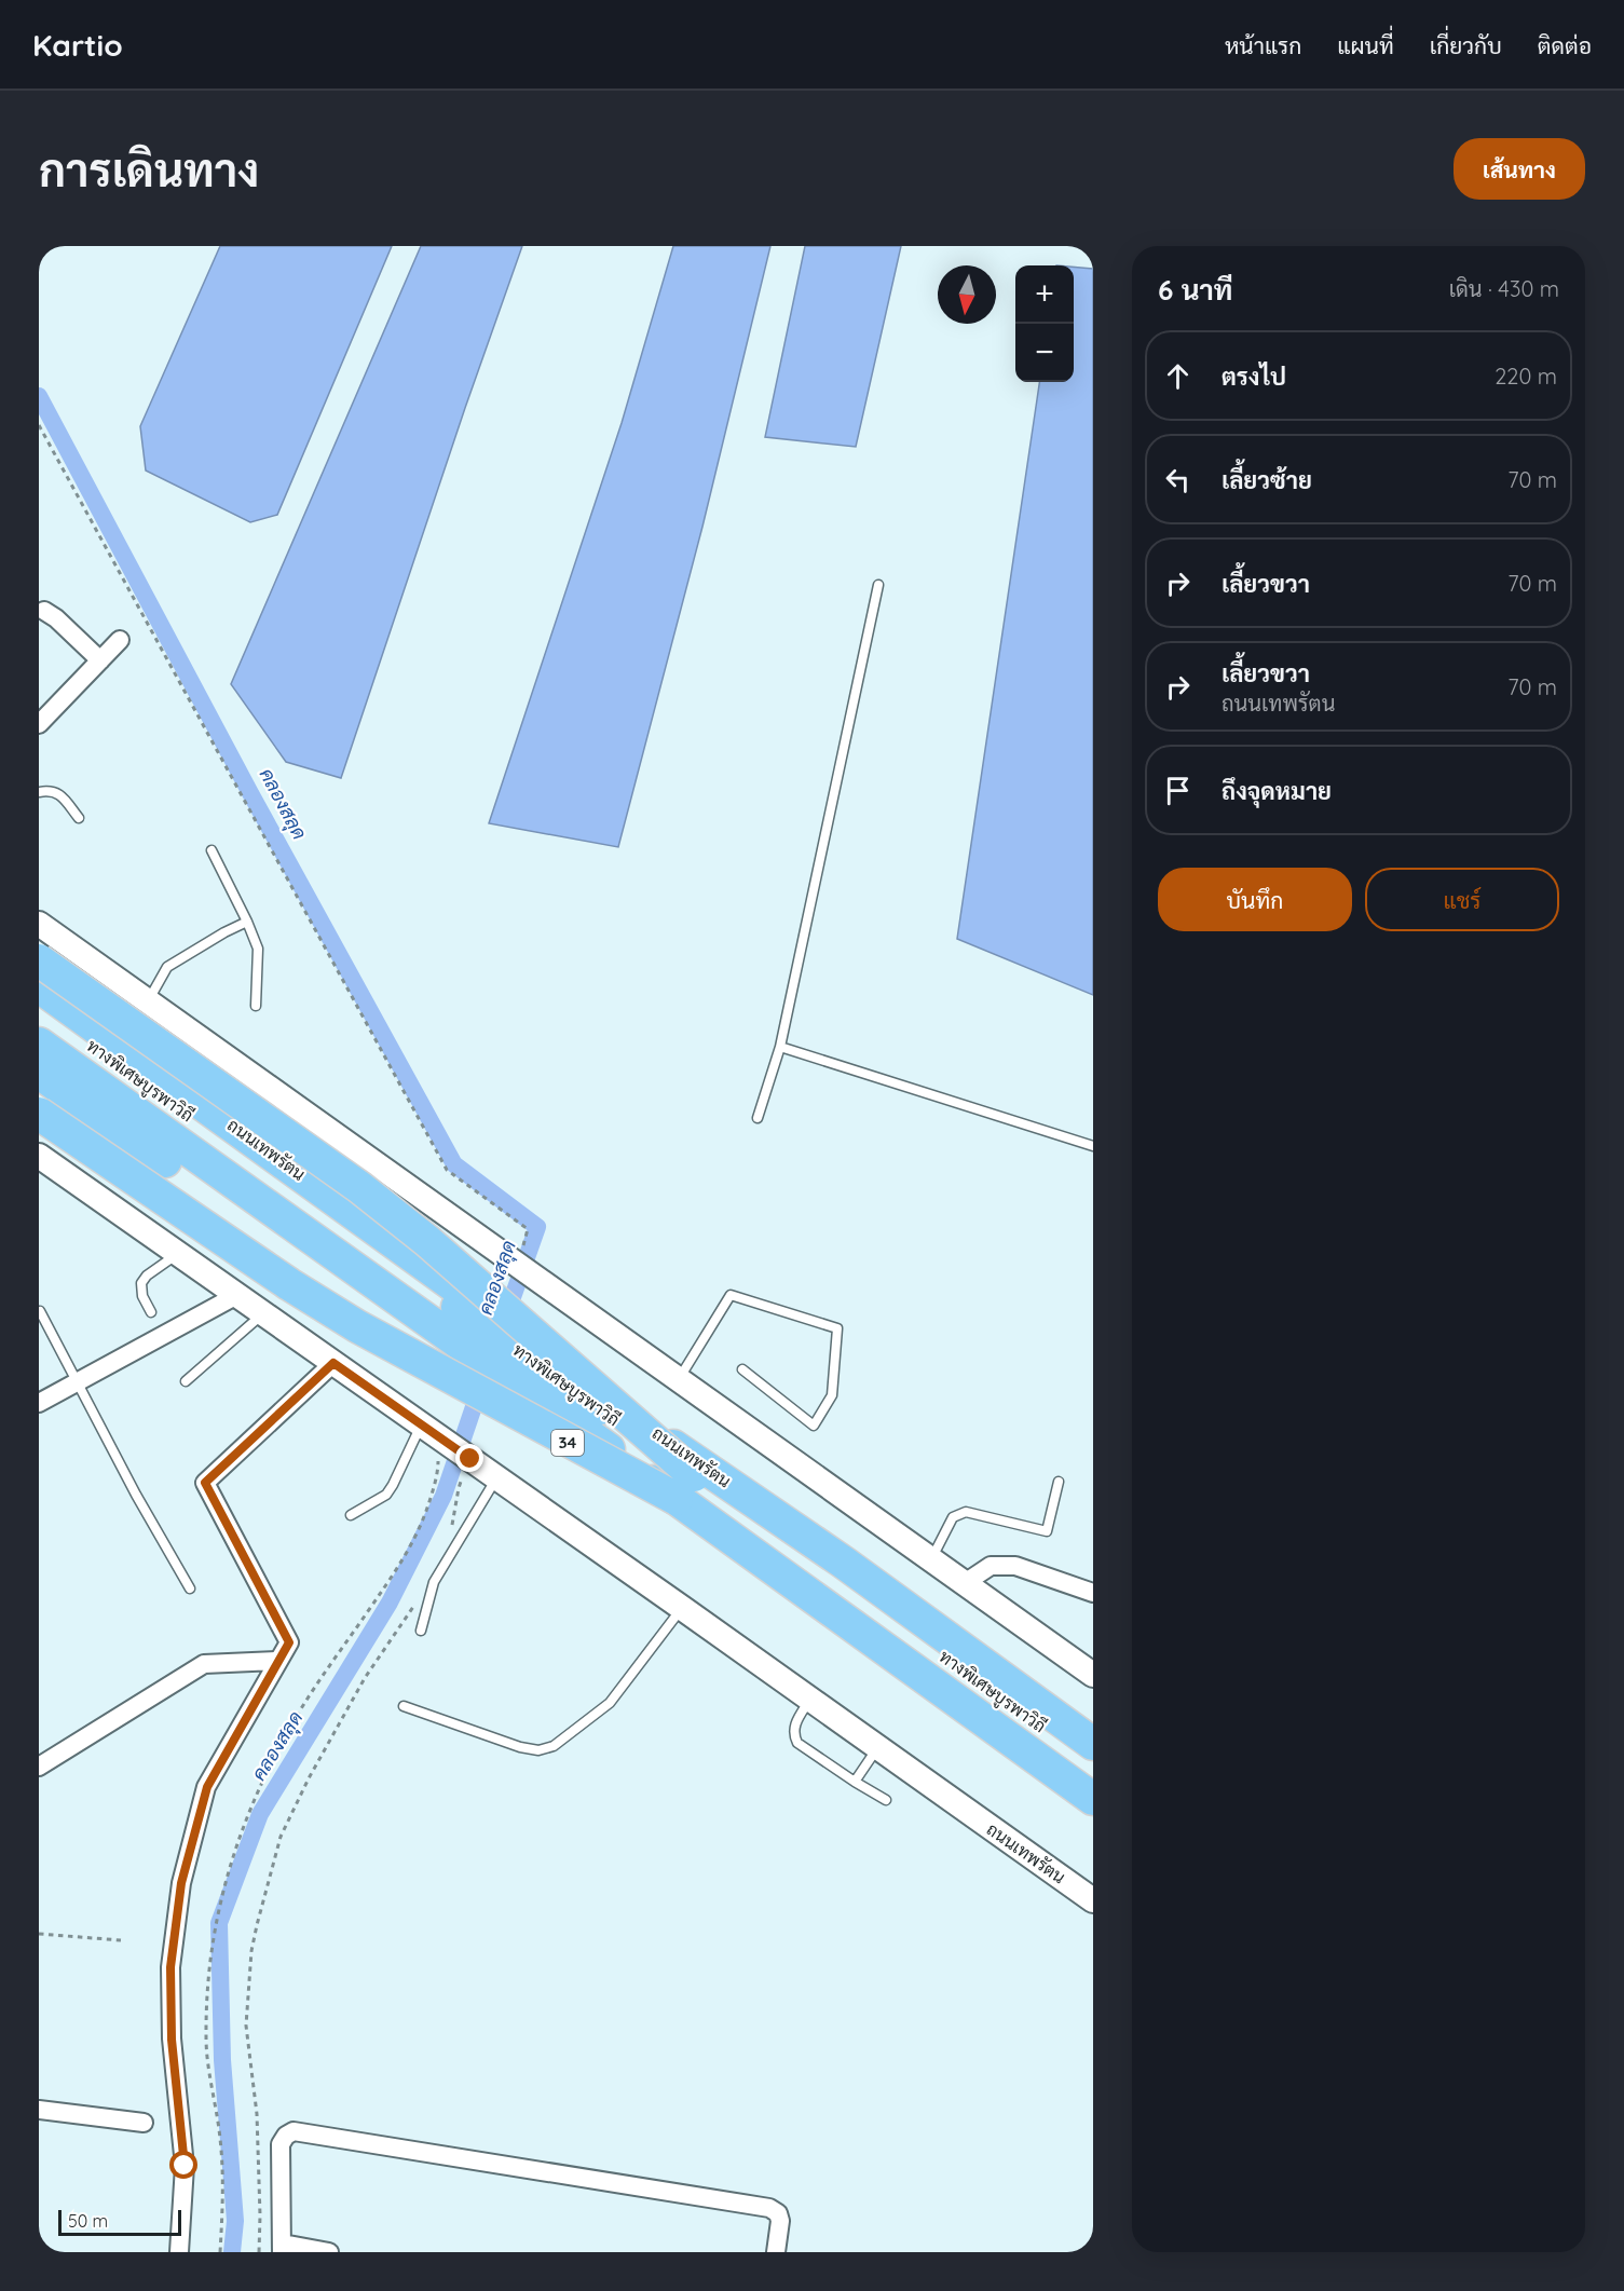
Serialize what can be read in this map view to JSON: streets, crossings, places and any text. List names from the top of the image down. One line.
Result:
{"streets":{"highway":["ทางพิเศษบูรพาวิถี","ถนนเทพรัตน","34"]},"water":["คลองสลุด"],"scale_bar":"50 m","north":"bottom","page":{"header":"Kartio","nav":["หน้าแรก","แผนที่","เกี่ยวกับ","ติดต่อ"],"title":"การเดินทาง","buttons":["เส้นทาง",["บันทึก","แชร์"]],"heading":["6 นาที","เดิน · 430 m"],"map_buttons":["+","−"],"list":[["ตรงไป","220 m"],["เลี้ยวซ้าย","70 m"],["เลี้ยวขวา","70 m"],["เลี้ยวขวา","ถนนเทพรัตน","70 m"],"ถึงจุดหมาย"],"scale":"50 m"}}
